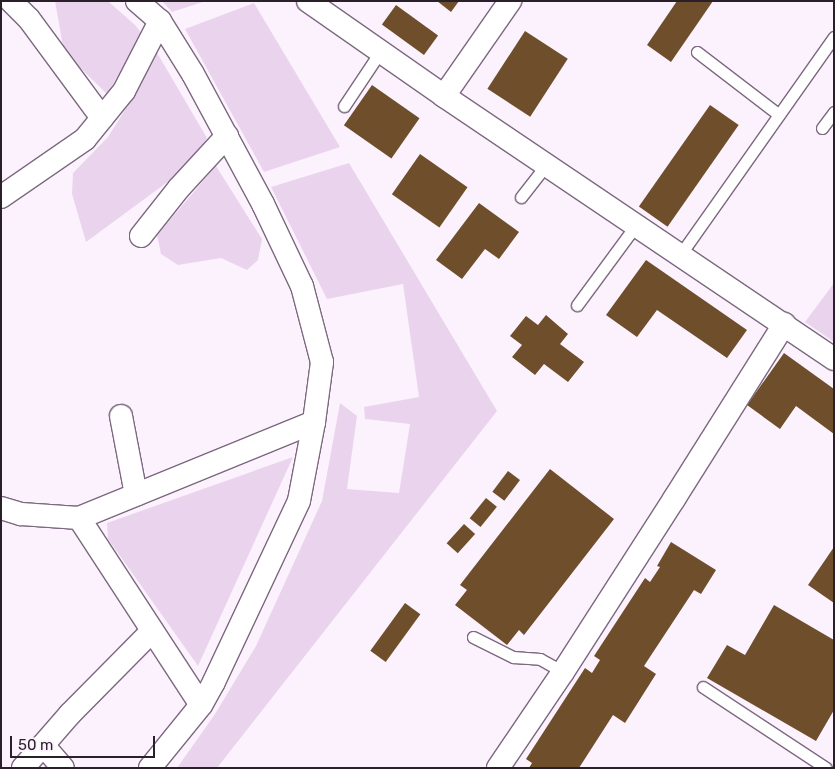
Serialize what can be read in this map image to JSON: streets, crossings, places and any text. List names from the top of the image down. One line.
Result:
{"scale_bar":"50 m"}
